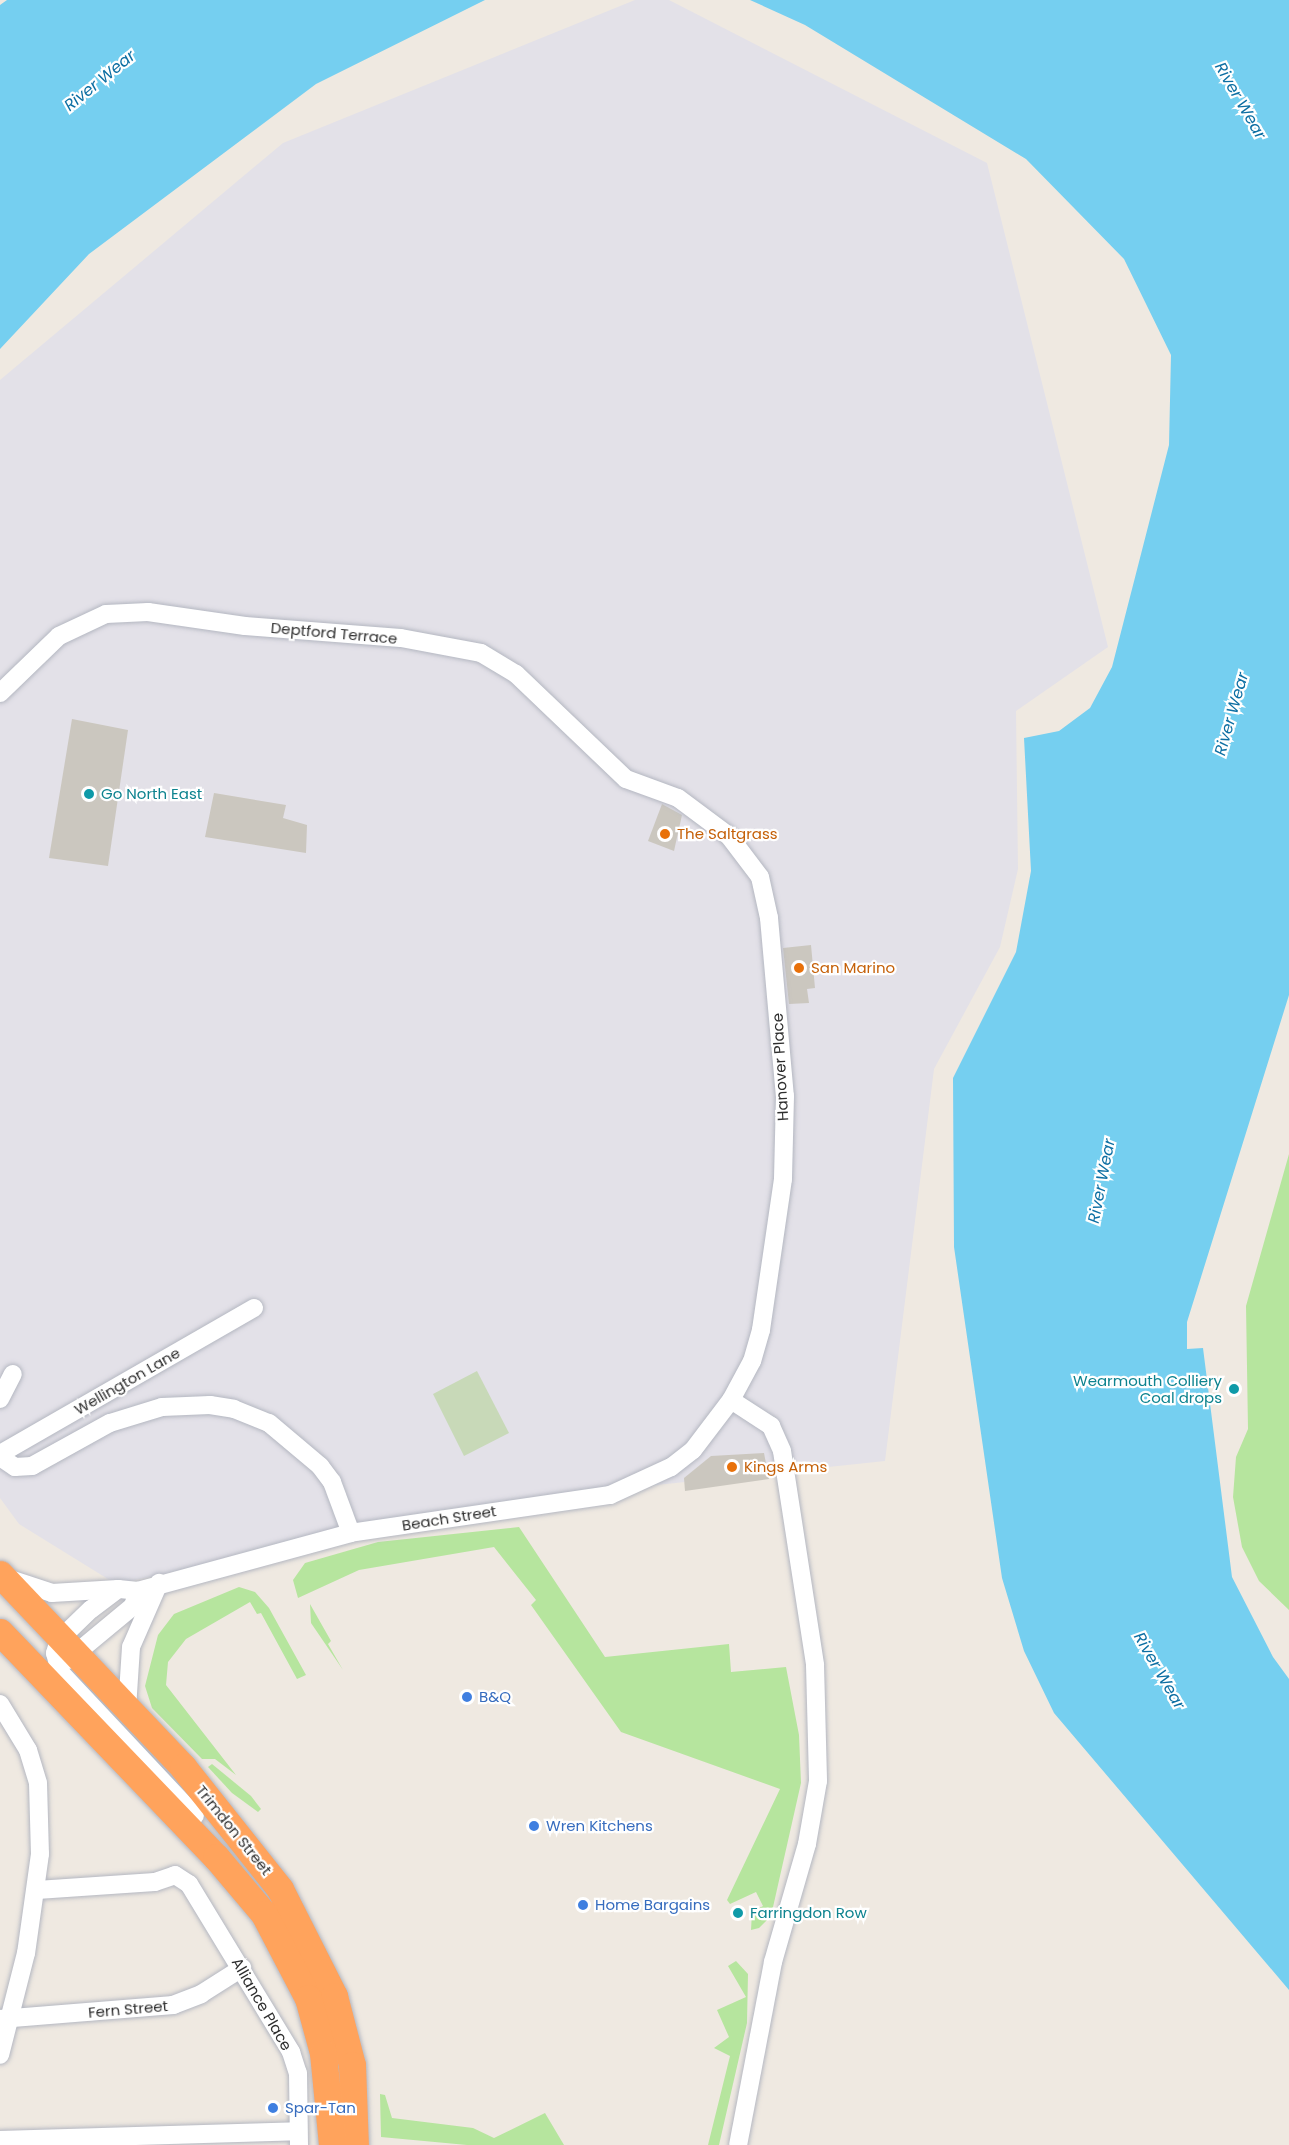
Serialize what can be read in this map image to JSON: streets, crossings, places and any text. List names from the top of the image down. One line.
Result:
{"streets":{"highway":["Trimdon Street"],"street":["Deptford Terrace","Hanover Place","Wellington Lane","Beach Street","Alliance Place","Fern Street"]},"crossings":[["Deptford Terrace","Hanover Place"],["Hanover Place","Beach Street"],["Beach Street","Trimdon Street"],["Alliance Place","Fern Street"]],"water":["River Wear"],"places":["Go North East","The Saltgrass","San Marino","Wearmouth Colliery Coal drops","Kings Arms","B&Q","Wren Kitchens","Home Bargains","Farringdon Row","Spar-Tan"]}
